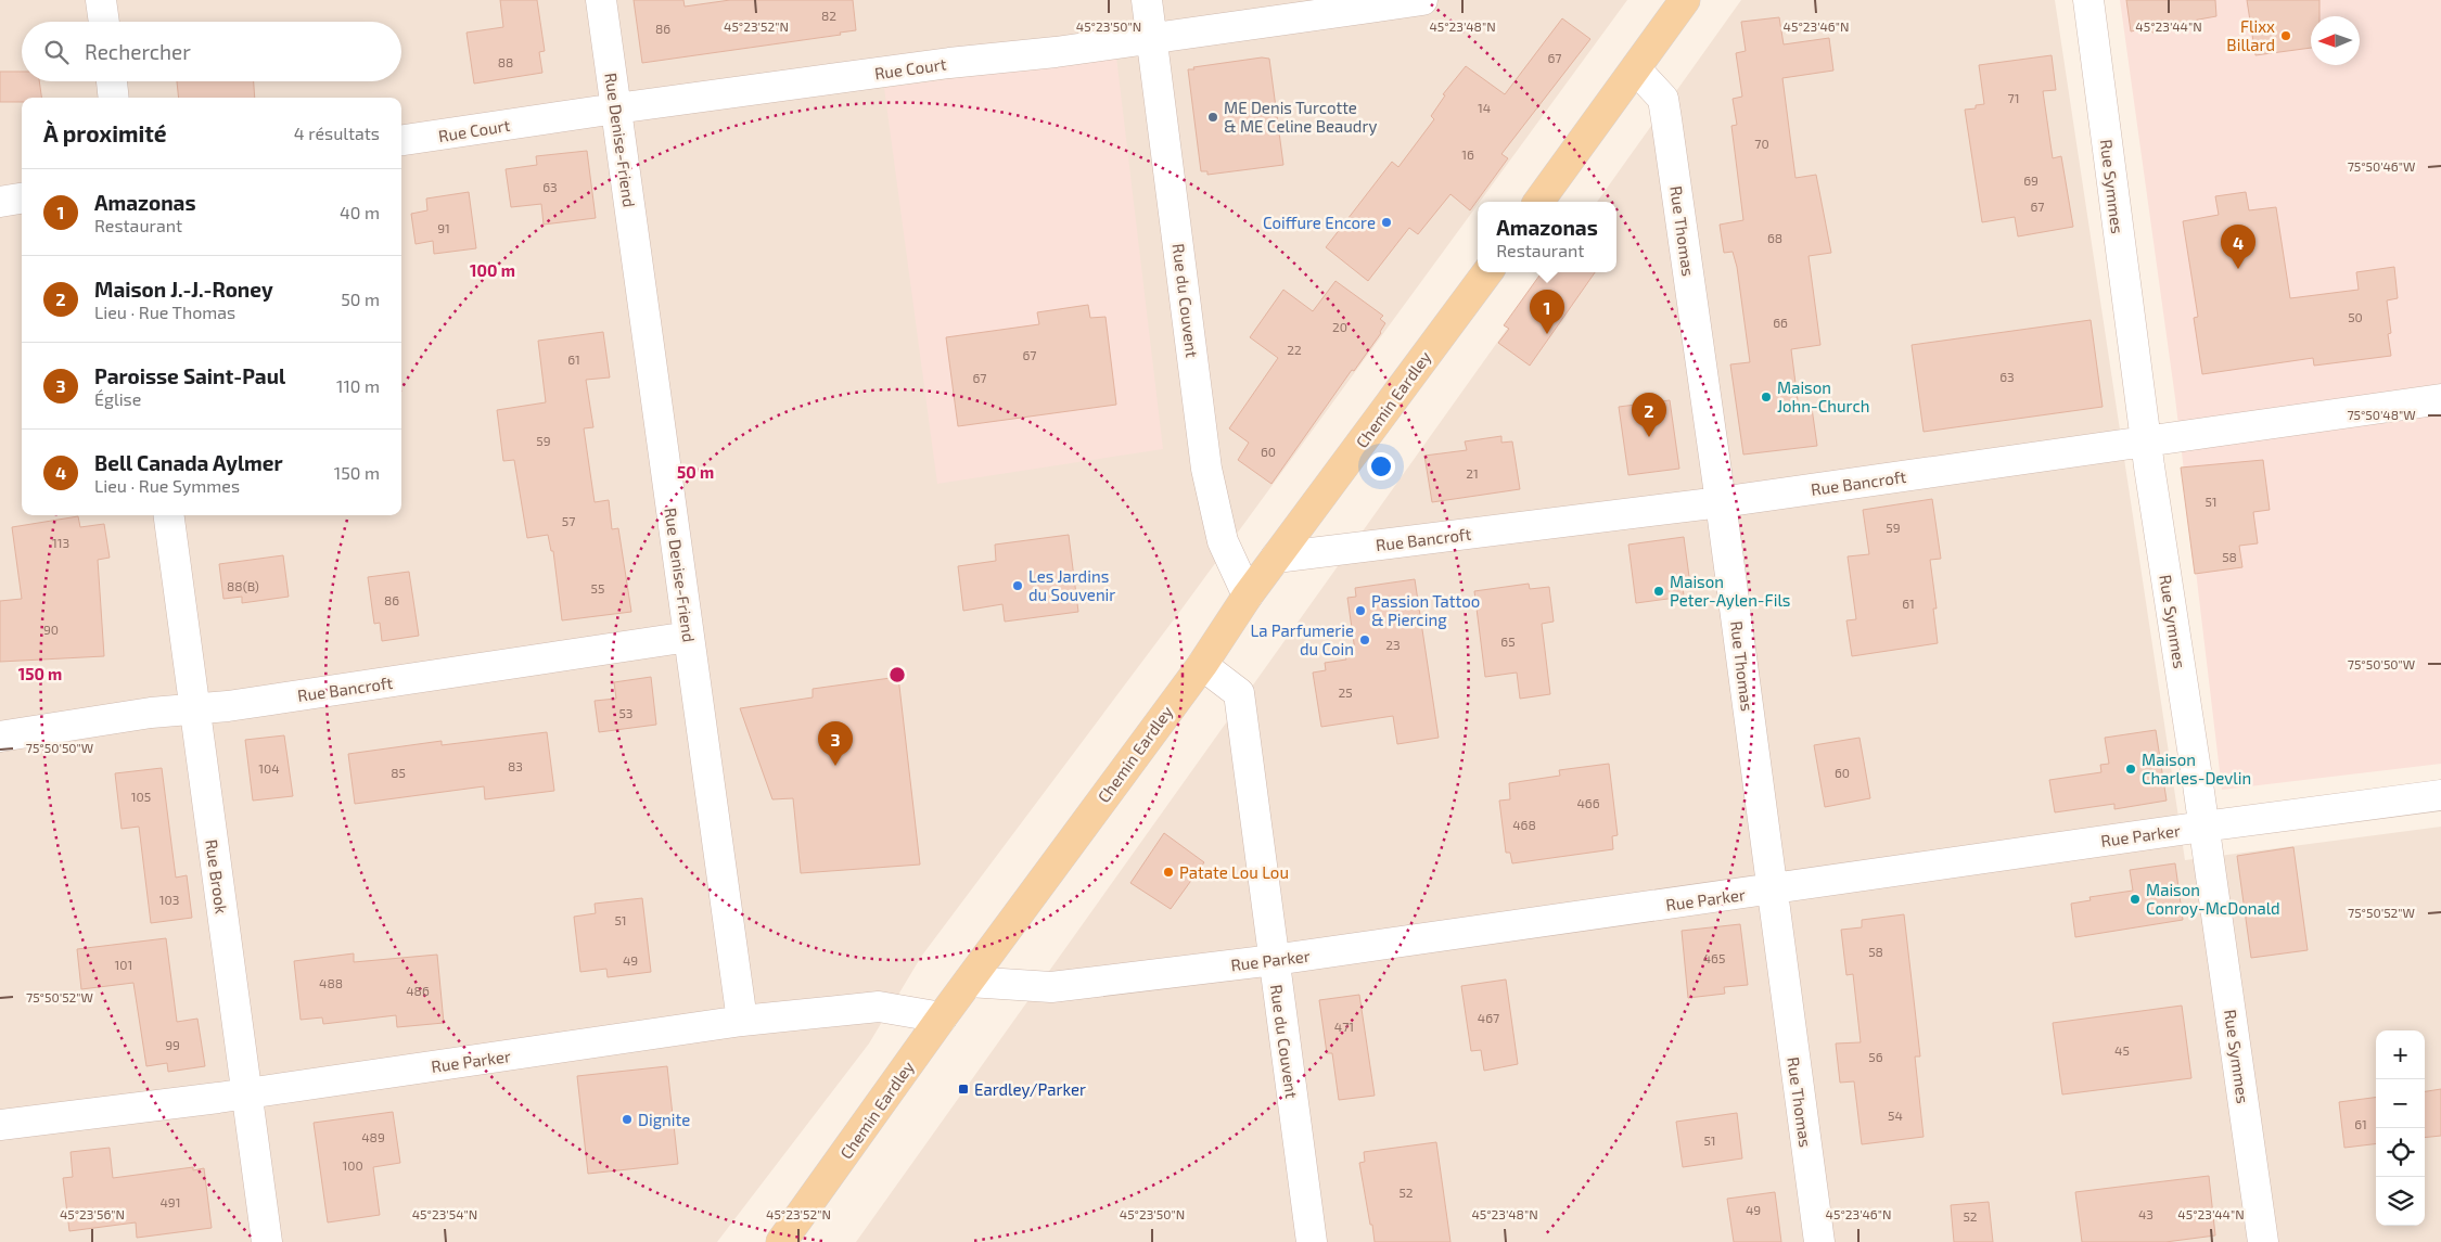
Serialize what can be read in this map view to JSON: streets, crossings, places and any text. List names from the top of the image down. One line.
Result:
{"streets":{"main road":["Chemin Eardley"],"street":["Rue Court","Rue Denise-Friend","Rue Symmes","Rue Thomas","Rue du Couvent","Rue Bancroft","Rue Parker","Rue Brook"]},"crossings":[["Rue Court","Rue Denise-Friend"],["Rue Court","Rue du Couvent"],["Rue Denise-Friend","Rue Bancroft"],["Rue Denise-Friend","Rue Parker"],["Rue Symmes","Rue Bancroft"],["Rue Symmes","Rue Parker"],["Rue Thomas","Rue Bancroft"],["Rue Thomas","Rue Parker"],["Rue du Couvent","Chemin Eardley"],["Rue du Couvent","Rue Parker"],["Chemin Eardley","Rue Bancroft"],["Chemin Eardley","Rue Parker"],["Rue Bancroft","Rue Brook"],["Rue Parker","Rue Brook"]],"places":{"other":["Flixx Billard","ME Denis Turcotte & ME Celine Beaudry","Coiffure Encore","Maison John-Church","Les Jardins du Souvenir","Maison Peter-Aylen-Fils","Passion Tattoo & Piercing","La Parfumerie du Coin","Maison Charles-Devlin","Patate Lou Lou","Maison Conroy-McDonald","Dignite"],"transit":["Eardley/Parker"]},"house_numbers":["82","86","67","88","71","14","70","16","69","63","67","91","68","50","66","20","22","67","61","63","67","59","60","21","51","57","59","113","58","88(B)","55","86","61","90","65","23","25","53","83","104","85","60","105","466","468","103","51","58","465","49","101","488","486","467","471","99","45","56","54","61","489","51","100","52","491","49","43","52"],"north":"left","page":{"search":"Rechercher","heading":["À proximité","4 résultats"],"list":[{"mark":"1","name":"Amazonas","note":"Restaurant","value":"40 m"},{"mark":"2","name":"Maison J.-J.-Roney","note":"Lieu · Rue Thomas","value":"50 m"},{"mark":"3","name":"Paroisse Saint-Paul","note":"Église","value":"110 m"},{"mark":"4","name":"Bell Canada Aylmer","note":"Lieu · Rue Symmes","value":"150 m"}],"popup":["Amazonas","Restaurant"],"pins":["4","1","2","3"],"map_buttons":["+","−"]},"coordinates":["45°23'52\"N","45°23'50\"N","45°23'48\"N","45°23'46\"N","45°23'44\"N","75°50'46\"W","75°50'48\"W","75°50'50\"W","75°50'52\"W","45°23'56\"N","45°23'54\"N"],"rings":["100 m","50 m","150 m"]}
